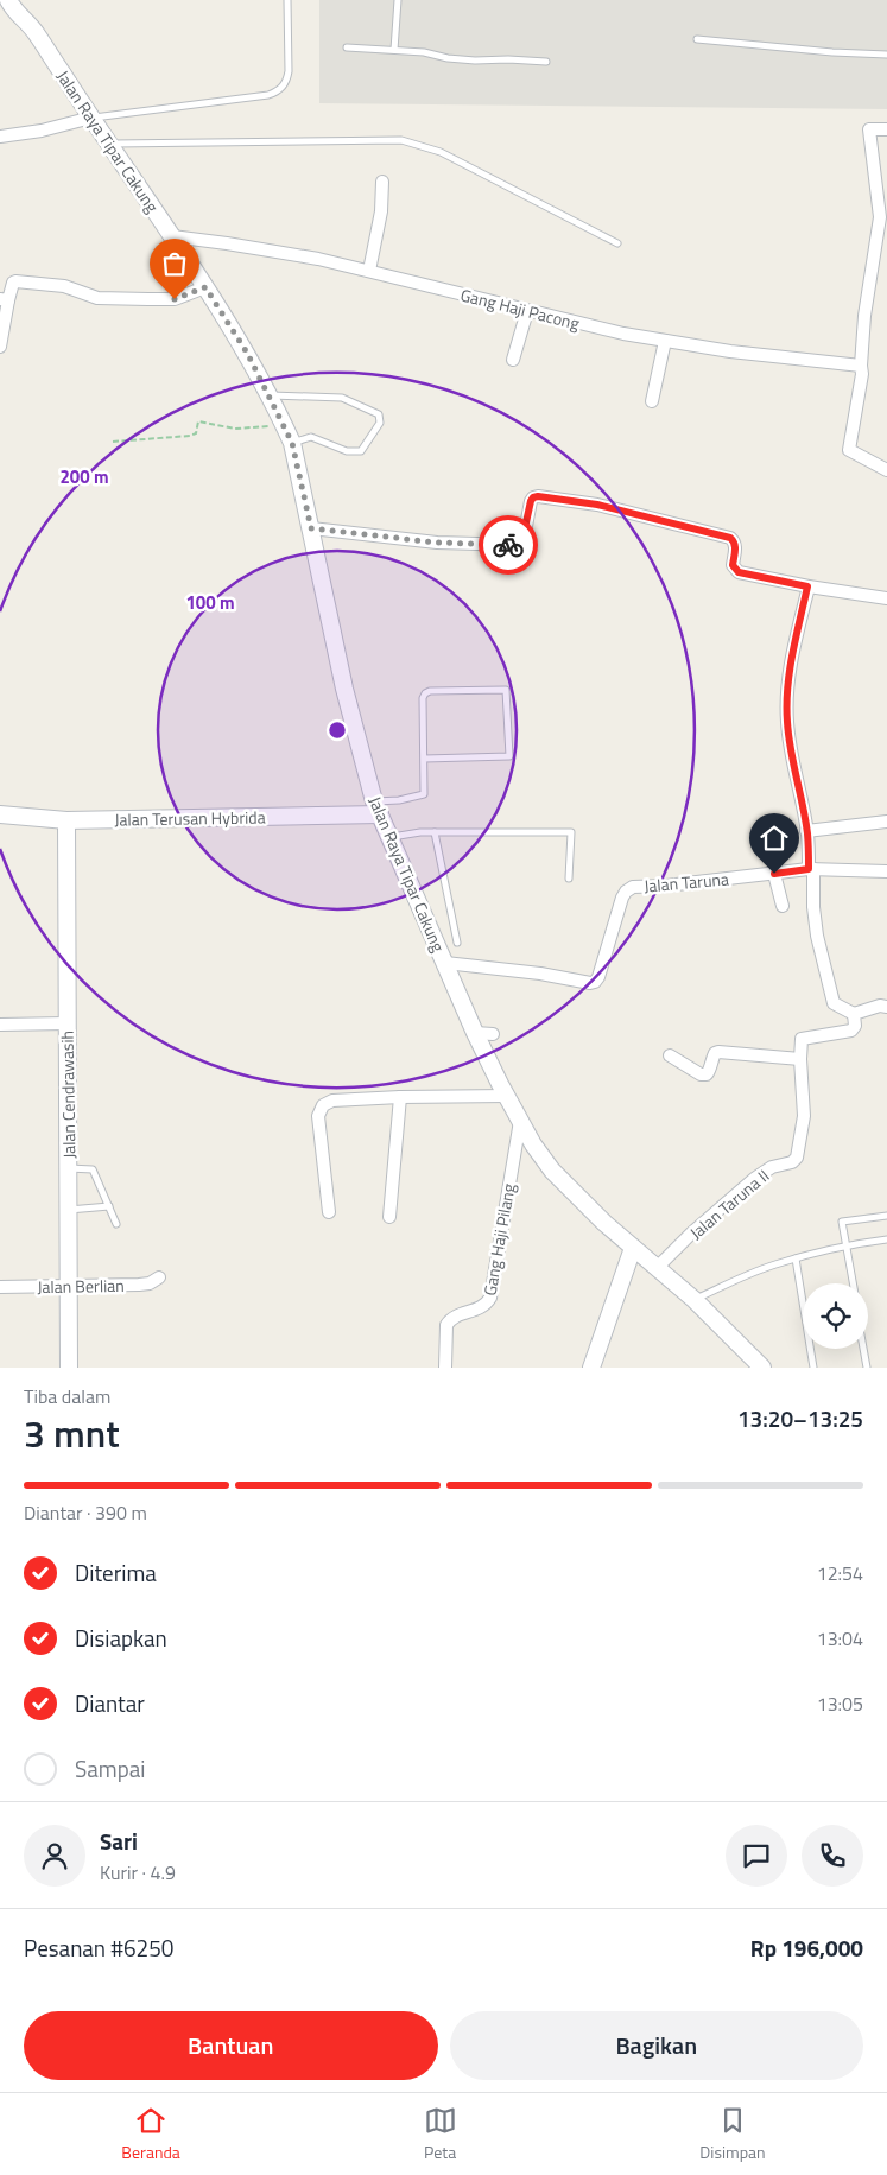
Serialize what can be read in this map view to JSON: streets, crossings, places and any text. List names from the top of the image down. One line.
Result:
{"streets":{"street":["Jalan Raya Tipar Cakung","Gang Haji Pacong","Jalan Terusan Hybrida","Jalan Taruna","Jalan Cendrawasih","Jalan Taruna II","Gang Haji Pilang","Jalan Berlian"]},"crossings":[["Jalan Raya Tipar Cakung","Gang Haji Pacong"],["Jalan Raya Tipar Cakung","Jalan Terusan Hybrida"],["Jalan Raya Tipar Cakung","Jalan Taruna"],["Jalan Raya Tipar Cakung","Jalan Taruna II"],["Jalan Raya Tipar Cakung","Gang Haji Pilang"],["Jalan Terusan Hybrida","Jalan Cendrawasih"],["Jalan Cendrawasih","Jalan Berlian"]],"page":{"heading":["3 mnt","Tiba dalam","13:20–13:25"],"panel":["Sari","Kurir · 4.9","Pesanan #6250","Rp 196,000"],"bar":"Diantar · 390 m","list":[["Diterima","12:54"],["Disiapkan","13:04"],["Diantar","13:05"],"Sampai"],"buttons":["Bantuan","Bagikan"],"tabs":["Beranda","Peta","Disimpan"]},"rings":["200 m","100 m"]}
